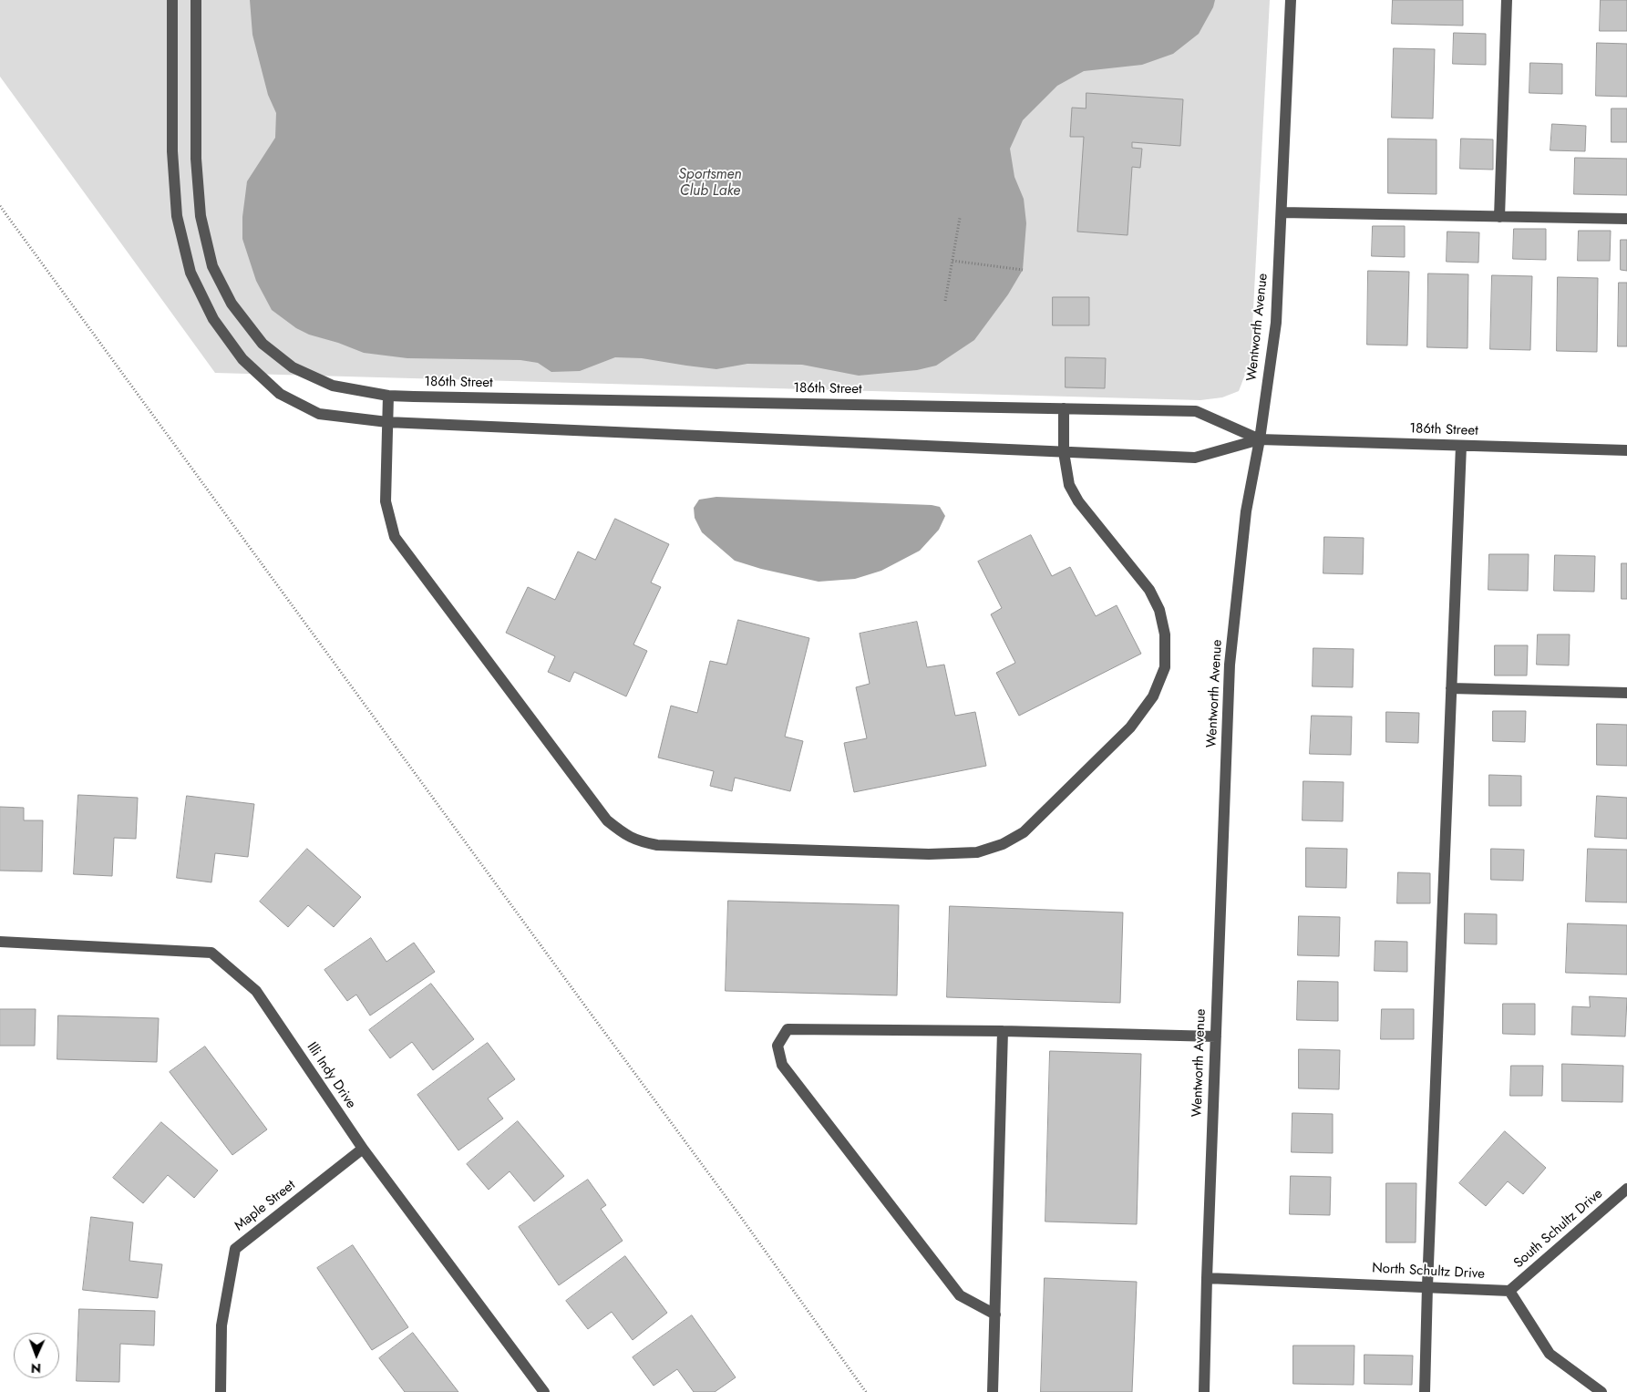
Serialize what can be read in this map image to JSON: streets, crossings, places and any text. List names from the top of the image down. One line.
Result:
{"streets":{"street":["Wentworth Avenue","186th Street","Illi Indy Drive","Maple Street","South Schultz Drive","North Schultz Drive"]},"crossings":[["Wentworth Avenue","186th Street"],["Wentworth Avenue","North Schultz Drive"],["Illi Indy Drive","Maple Street"],["South Schultz Drive","North Schultz Drive"]],"water":["Sportsmen Club Lake"],"north":"bottom"}
